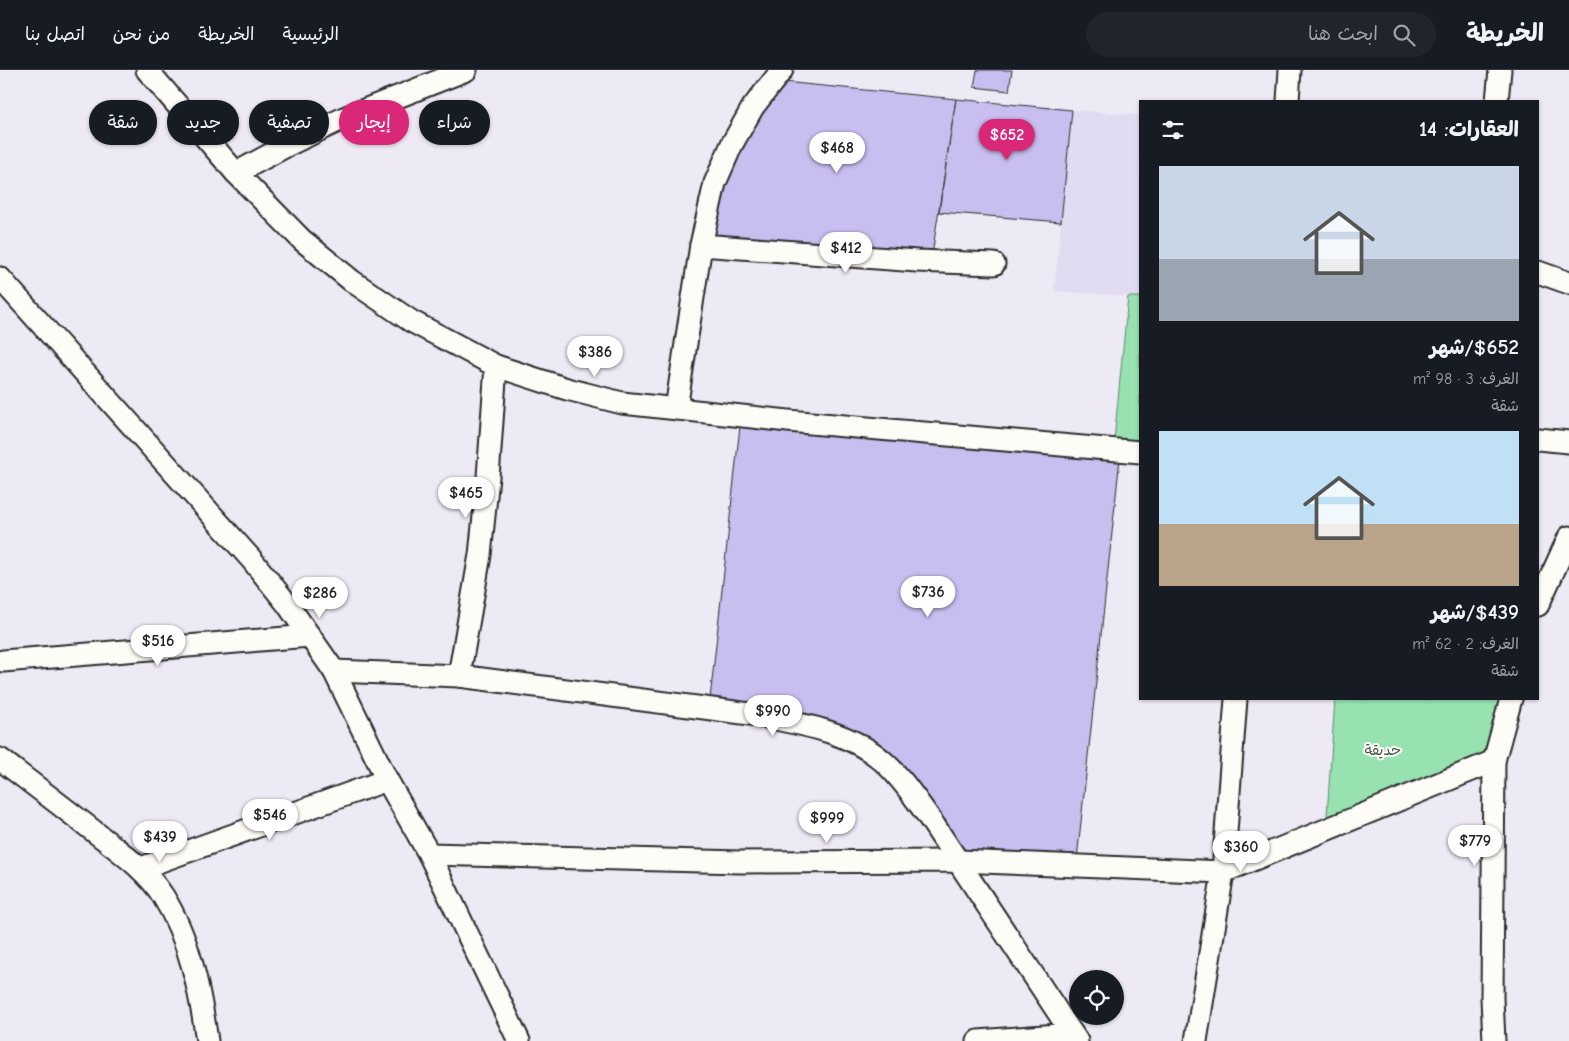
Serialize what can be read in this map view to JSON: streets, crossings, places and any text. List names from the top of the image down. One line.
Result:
{"parks":["حديقة"],"page":{"header":"الخريطة","search":"ابحث هنا","nav":["الرئيسية","الخريطة","من نحن","اتصل بنا"],"chip":["شراء","إيجار","تصفية","جديد","شقة"],"heading":"العقارات: 14","price":["$652","$468","$412","$386","$465","$736","$286","$516","$990","$546","$999","$439","$779","$360"],"list":[{"name":"$652/شهر","note":"الغرف: 3 · 98 m² · شقة"},{"name":"$439/شهر","note":"الغرف: 2 · 62 m² · شقة"}]}}
